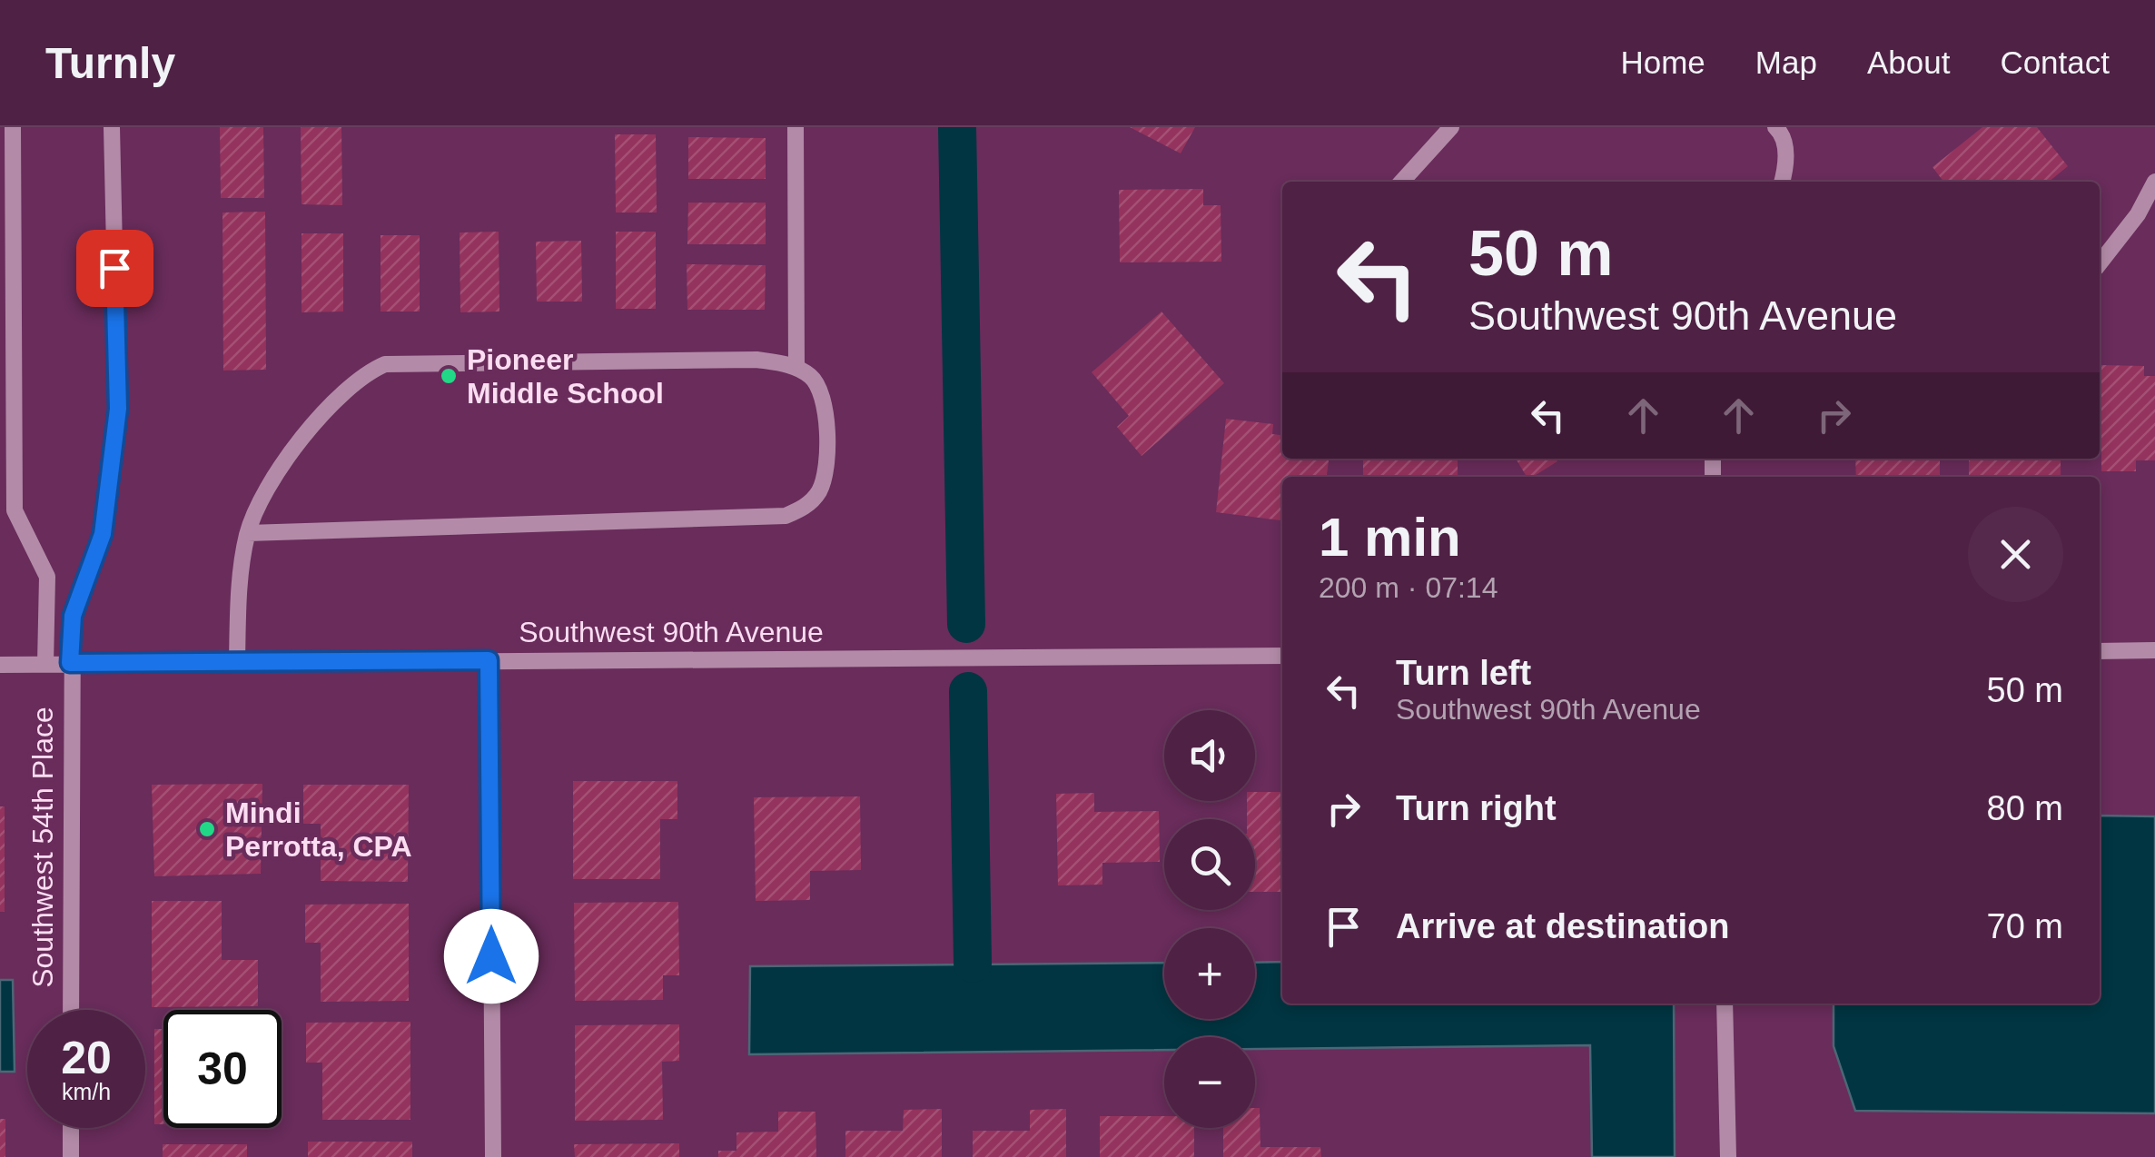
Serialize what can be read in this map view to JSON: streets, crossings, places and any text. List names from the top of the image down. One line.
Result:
{"streets":{"street":["Southwest 90th Avenue","Southwest 54th Place"]},"crossings":[["Southwest 90th Avenue","Southwest 54th Place"]],"places":["Pioneer Middle School","Mindi Perrotta, CPA"],"page":{"header":"Turnly","nav":["Home","Map","About","Contact"],"turn":["50 m","Southwest 90th Avenue"],"heading":["1 min","200 m · 07:14"],"list":[{"name":"Turn left","note":"Southwest 90th Avenue","value":"50 m"},{"name":"Turn right","value":"80 m"},{"name":"Arrive at destination","value":"70 m"}],"map_buttons":["+","−"],"speed":"20 km/h","limit":"30"}}
